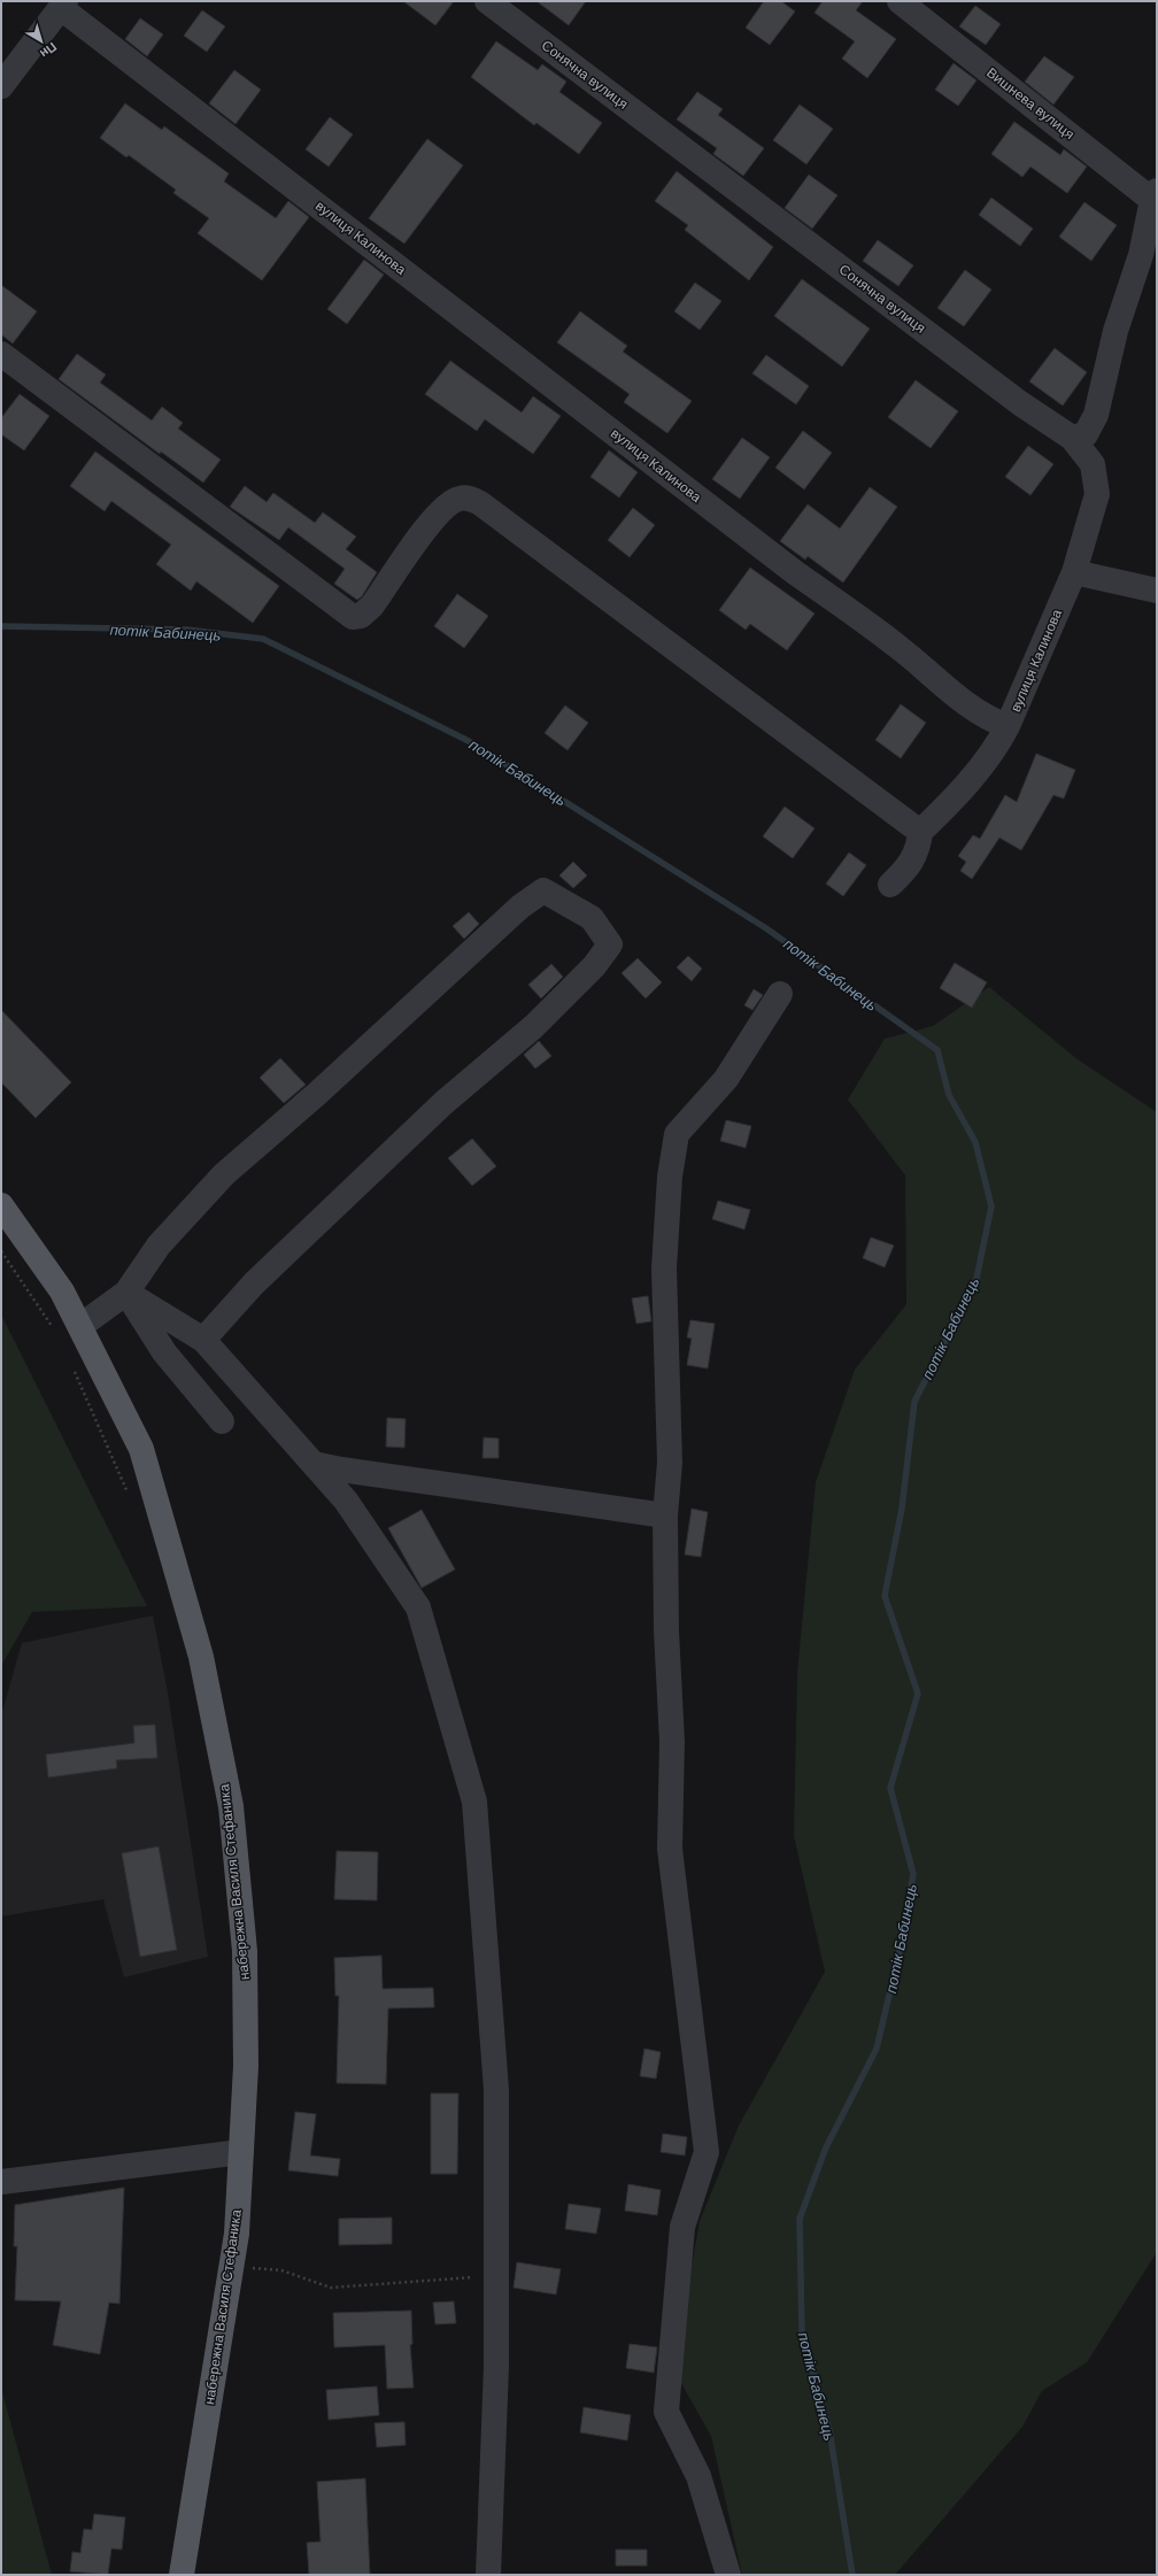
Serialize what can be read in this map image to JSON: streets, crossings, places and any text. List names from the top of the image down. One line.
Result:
{"streets":{"main road":["набережна Василя Стефаника"],"street":["Сонячна вулиця","Вишнева вулиця","вулиця Калинова"]},"crossings":[["Сонячна вулиця","вулиця Калинова"]],"water":["потік Бабинець"],"north":"bottom right"}
